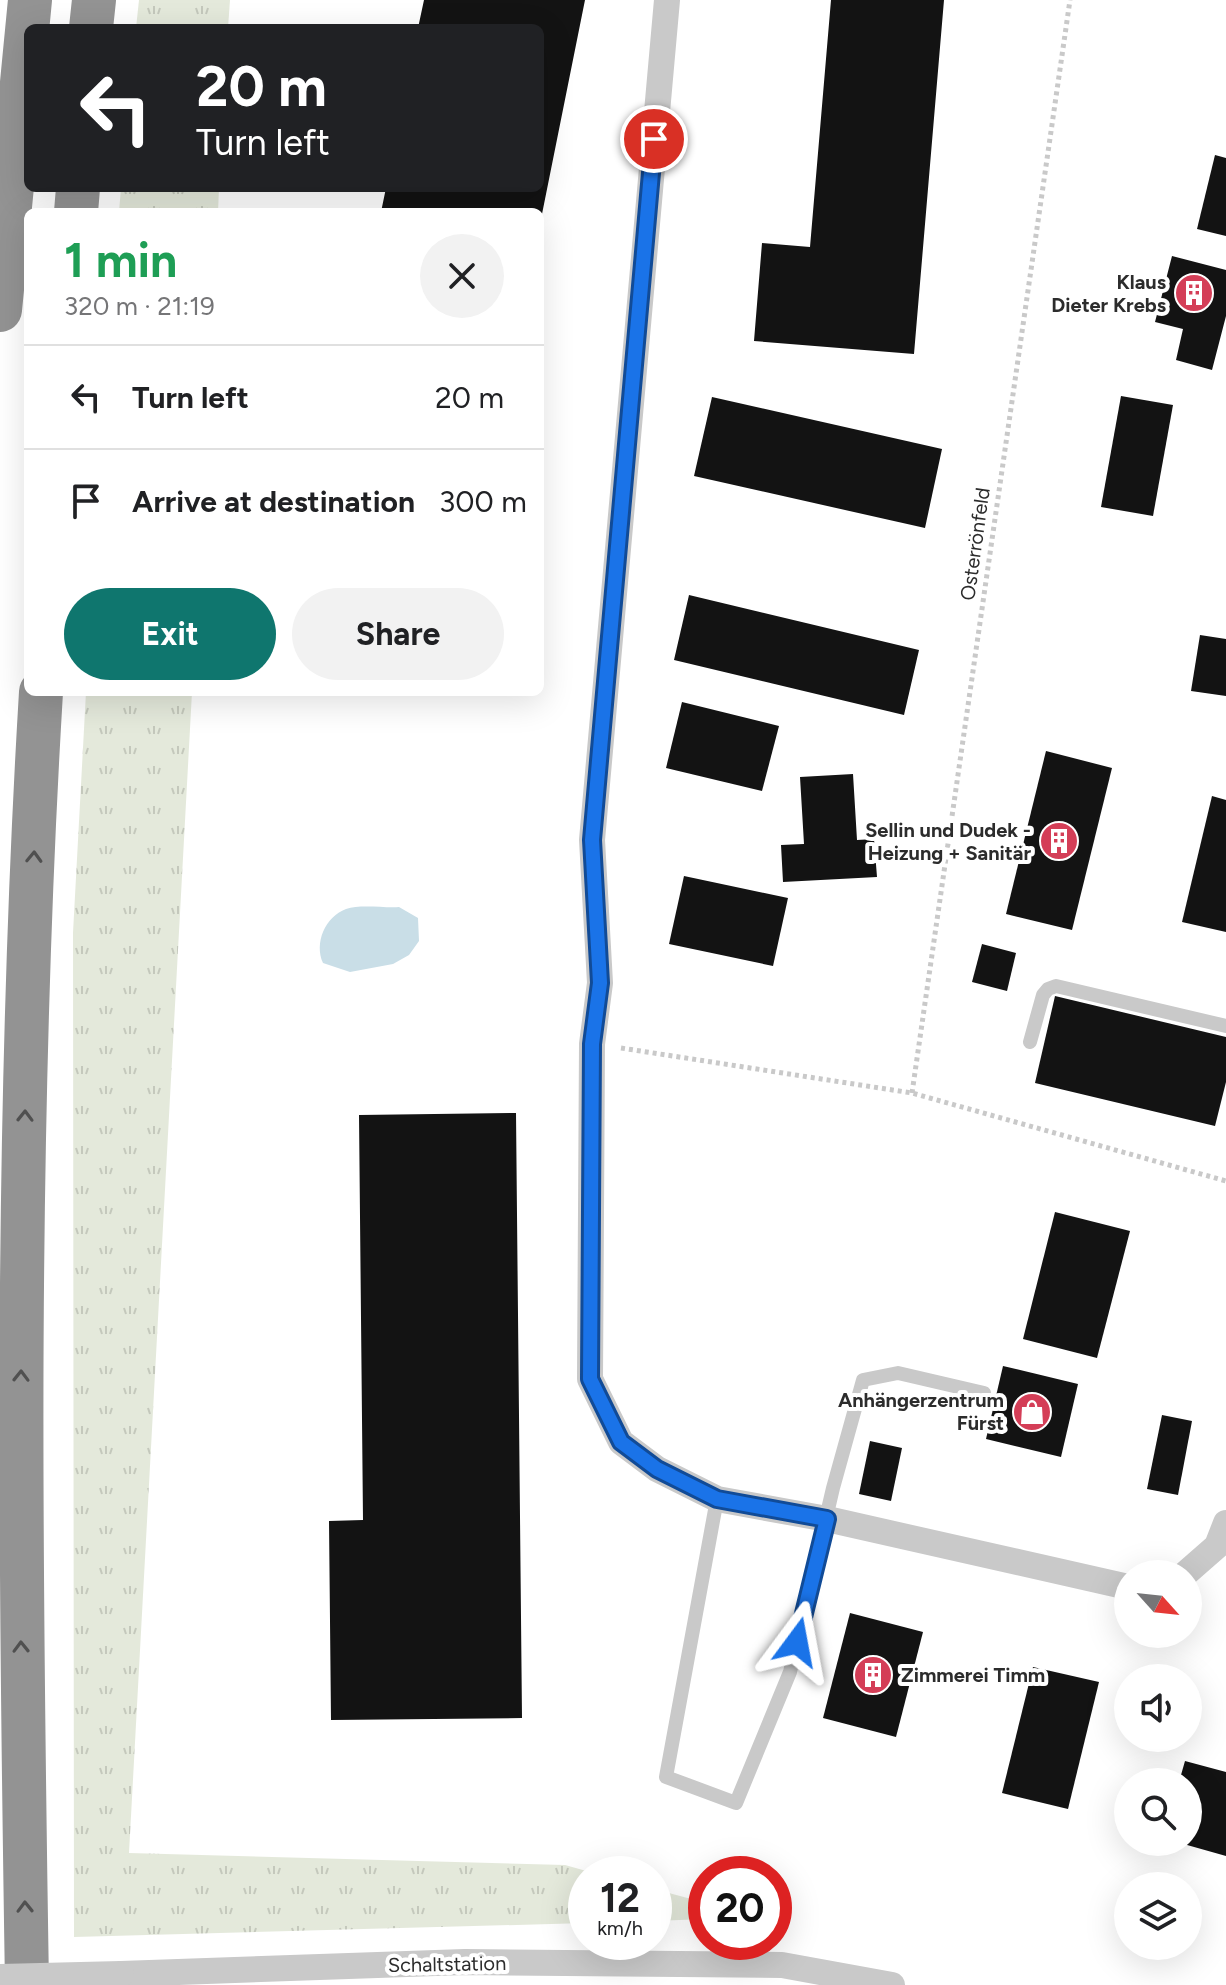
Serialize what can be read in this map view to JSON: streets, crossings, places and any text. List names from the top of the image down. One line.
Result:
{"streets":{"street":["Schaltstation"],"path":["Osterrönfeld"]},"places":{"building":["Klaus Dieter Krebs","Sellin und Dudek - Heizung + Sanitär","Zimmerei Timm"],"shop":["Anhängerzentrum Fürst"]},"north":"bottom right","page":{"turn":["20 m","Turn left"],"heading":["1 min","320 m · 21:19"],"list":[{"name":"Turn left","value":"20 m"},{"name":"Arrive at destination","value":"300 m"}],"buttons":["Exit","Share"],"speed":"12 km/h","limit":"20"}}
